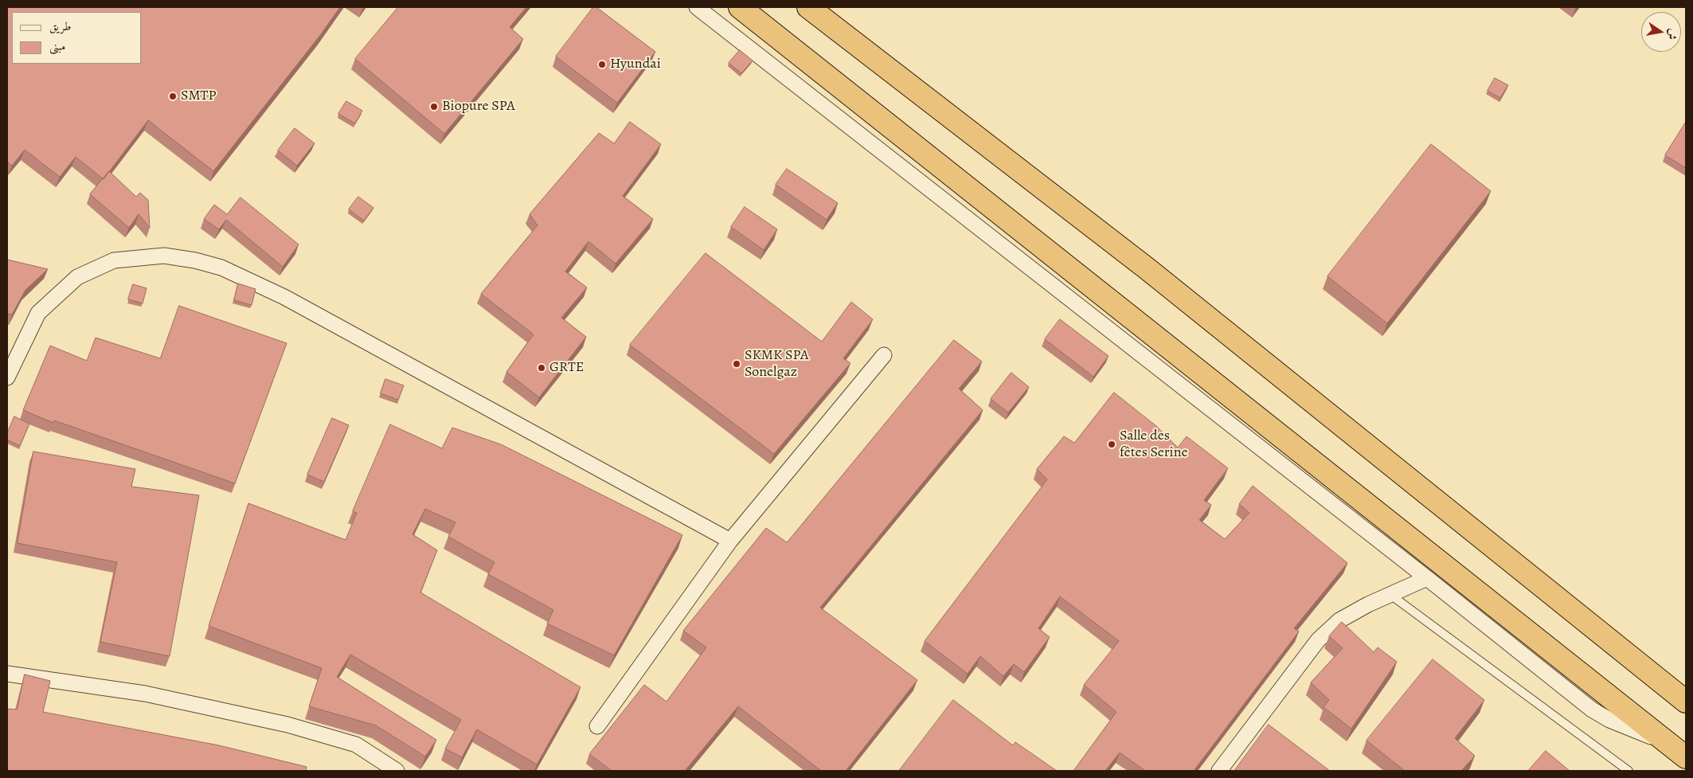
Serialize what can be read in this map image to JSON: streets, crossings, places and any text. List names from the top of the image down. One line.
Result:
{"places":["Hyundai","SMTP","Biopure SPA","SKMK SPA Sonelgaz","GRTE","Salle des fêtes Serine"],"legend":["طريق","مبنى"],"north":"right"}
